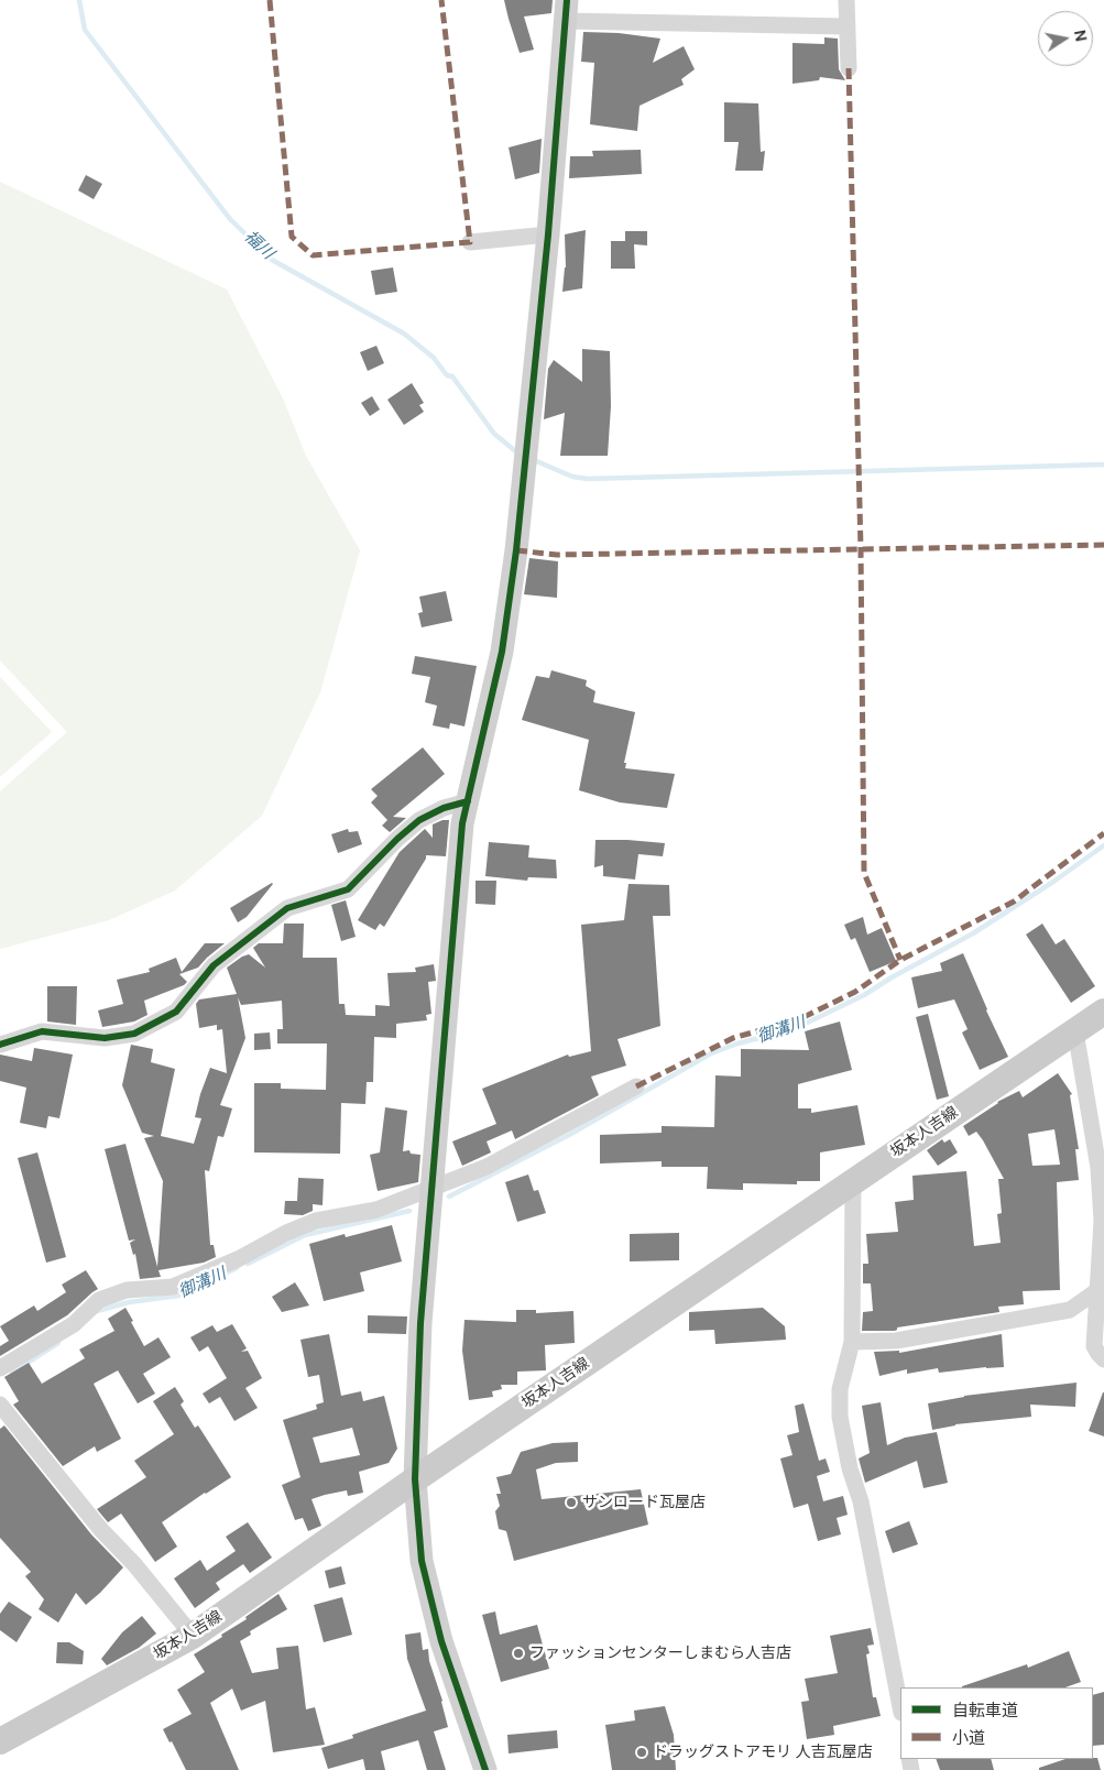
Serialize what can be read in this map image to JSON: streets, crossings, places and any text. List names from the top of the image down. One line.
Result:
{"streets":{"main road":["坂本人吉線"]},"water":["福川","御溝川"],"places":["サンロード瓦屋店","ファッションセンターしまむら人吉店","ドラッグストアモリ 人吉瓦屋店"],"legend":["自転車道","小道"],"north":"right"}
